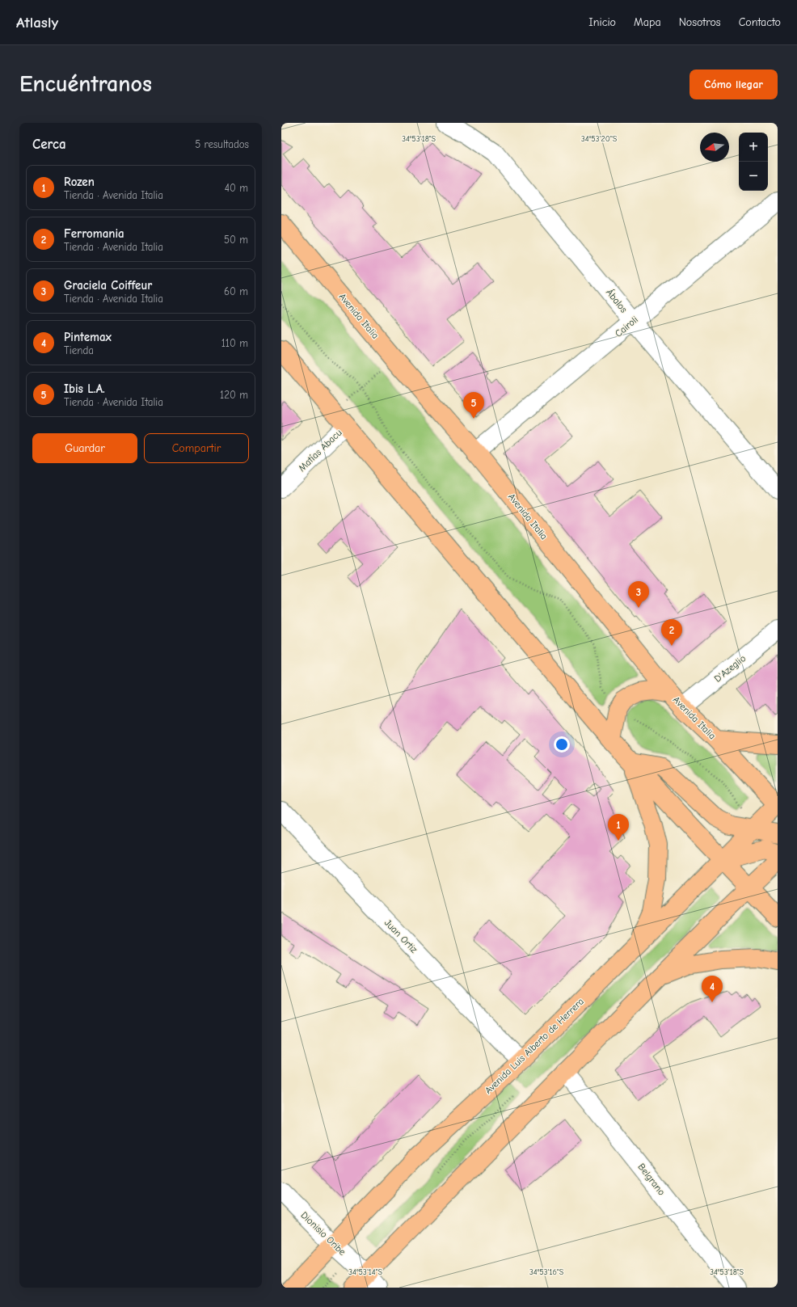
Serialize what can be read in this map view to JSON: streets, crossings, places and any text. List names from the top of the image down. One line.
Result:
{"streets":{"main road":["Avenida Italia","Avenida Luis Alberto de Herrera"],"street":["Ábalos","Cairoli","Matías Abacu","D'Azeglio","Juan Ortiz","Belgrano","Dionisio Oribe"]},"crossings":[["Ábalos","Cairoli"],["Avenida Italia","Cairoli"],["Avenida Italia","D'Azeglio"],["Avenida Italia","Avenida Luis Alberto de Herrera"],["Juan Ortiz","Avenida Luis Alberto de Herrera"],["Avenida Luis Alberto de Herrera","Dionisio Oribe"]],"north":"left","page":{"header":"Atlasly","nav":["Inicio","Mapa","Nosotros","Contacto"],"buttons":["Cómo llegar",["Guardar","Compartir"]],"title":"Encuéntranos","heading":["Cerca","5 resultados"],"map_buttons":["+","−"],"list":[{"mark":"1","name":"Rozen","note":"Tienda · Avenida Italia","value":"40 m"},{"mark":"2","name":"Ferromania","note":"Tienda · Avenida Italia","value":"50 m"},{"mark":"3","name":"Graciela Coiffeur","note":"Tienda · Avenida Italia","value":"60 m"},{"mark":"4","name":"Pintemax","note":"Tienda","value":"110 m"},{"mark":"5","name":"Ibis L.A.","note":"Tienda · Avenida Italia","value":"120 m"}],"pins":["5","3","2","1","4"]},"coordinates":["34°53'18\"S","34°53'20\"S","34°53'14\"S","34°53'16\"S"]}
